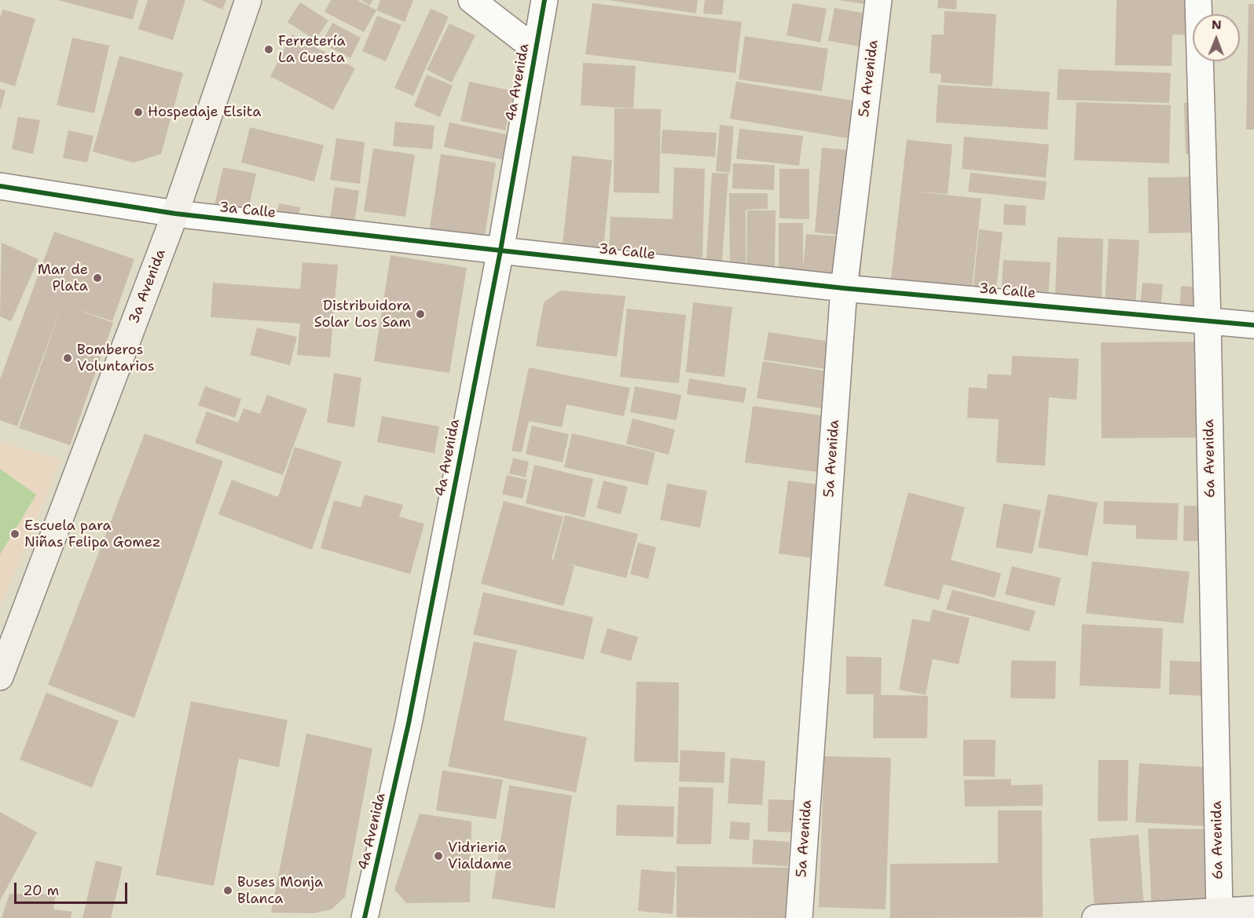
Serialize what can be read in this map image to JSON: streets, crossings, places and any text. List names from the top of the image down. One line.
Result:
{"streets":{"street":["5a Avenida","4a Avenida","3a Calle","3a Avenida","6a Avenida"]},"crossings":[["5a Avenida","3a Calle"],["4a Avenida","3a Calle"],["3a Calle","3a Avenida"],["3a Calle","6a Avenida"]],"places":["Ferretería La Cuesta","Hospedaje Elsita","Mar de Plata","Distribuidora Solar Los Sam","Bomberos Voluntarios","Escuela para Niñas Felipa Gomez","Vidrieria Vialdame","Buses Monja Blanca"],"scale_bar":"20 m","north":"top"}
